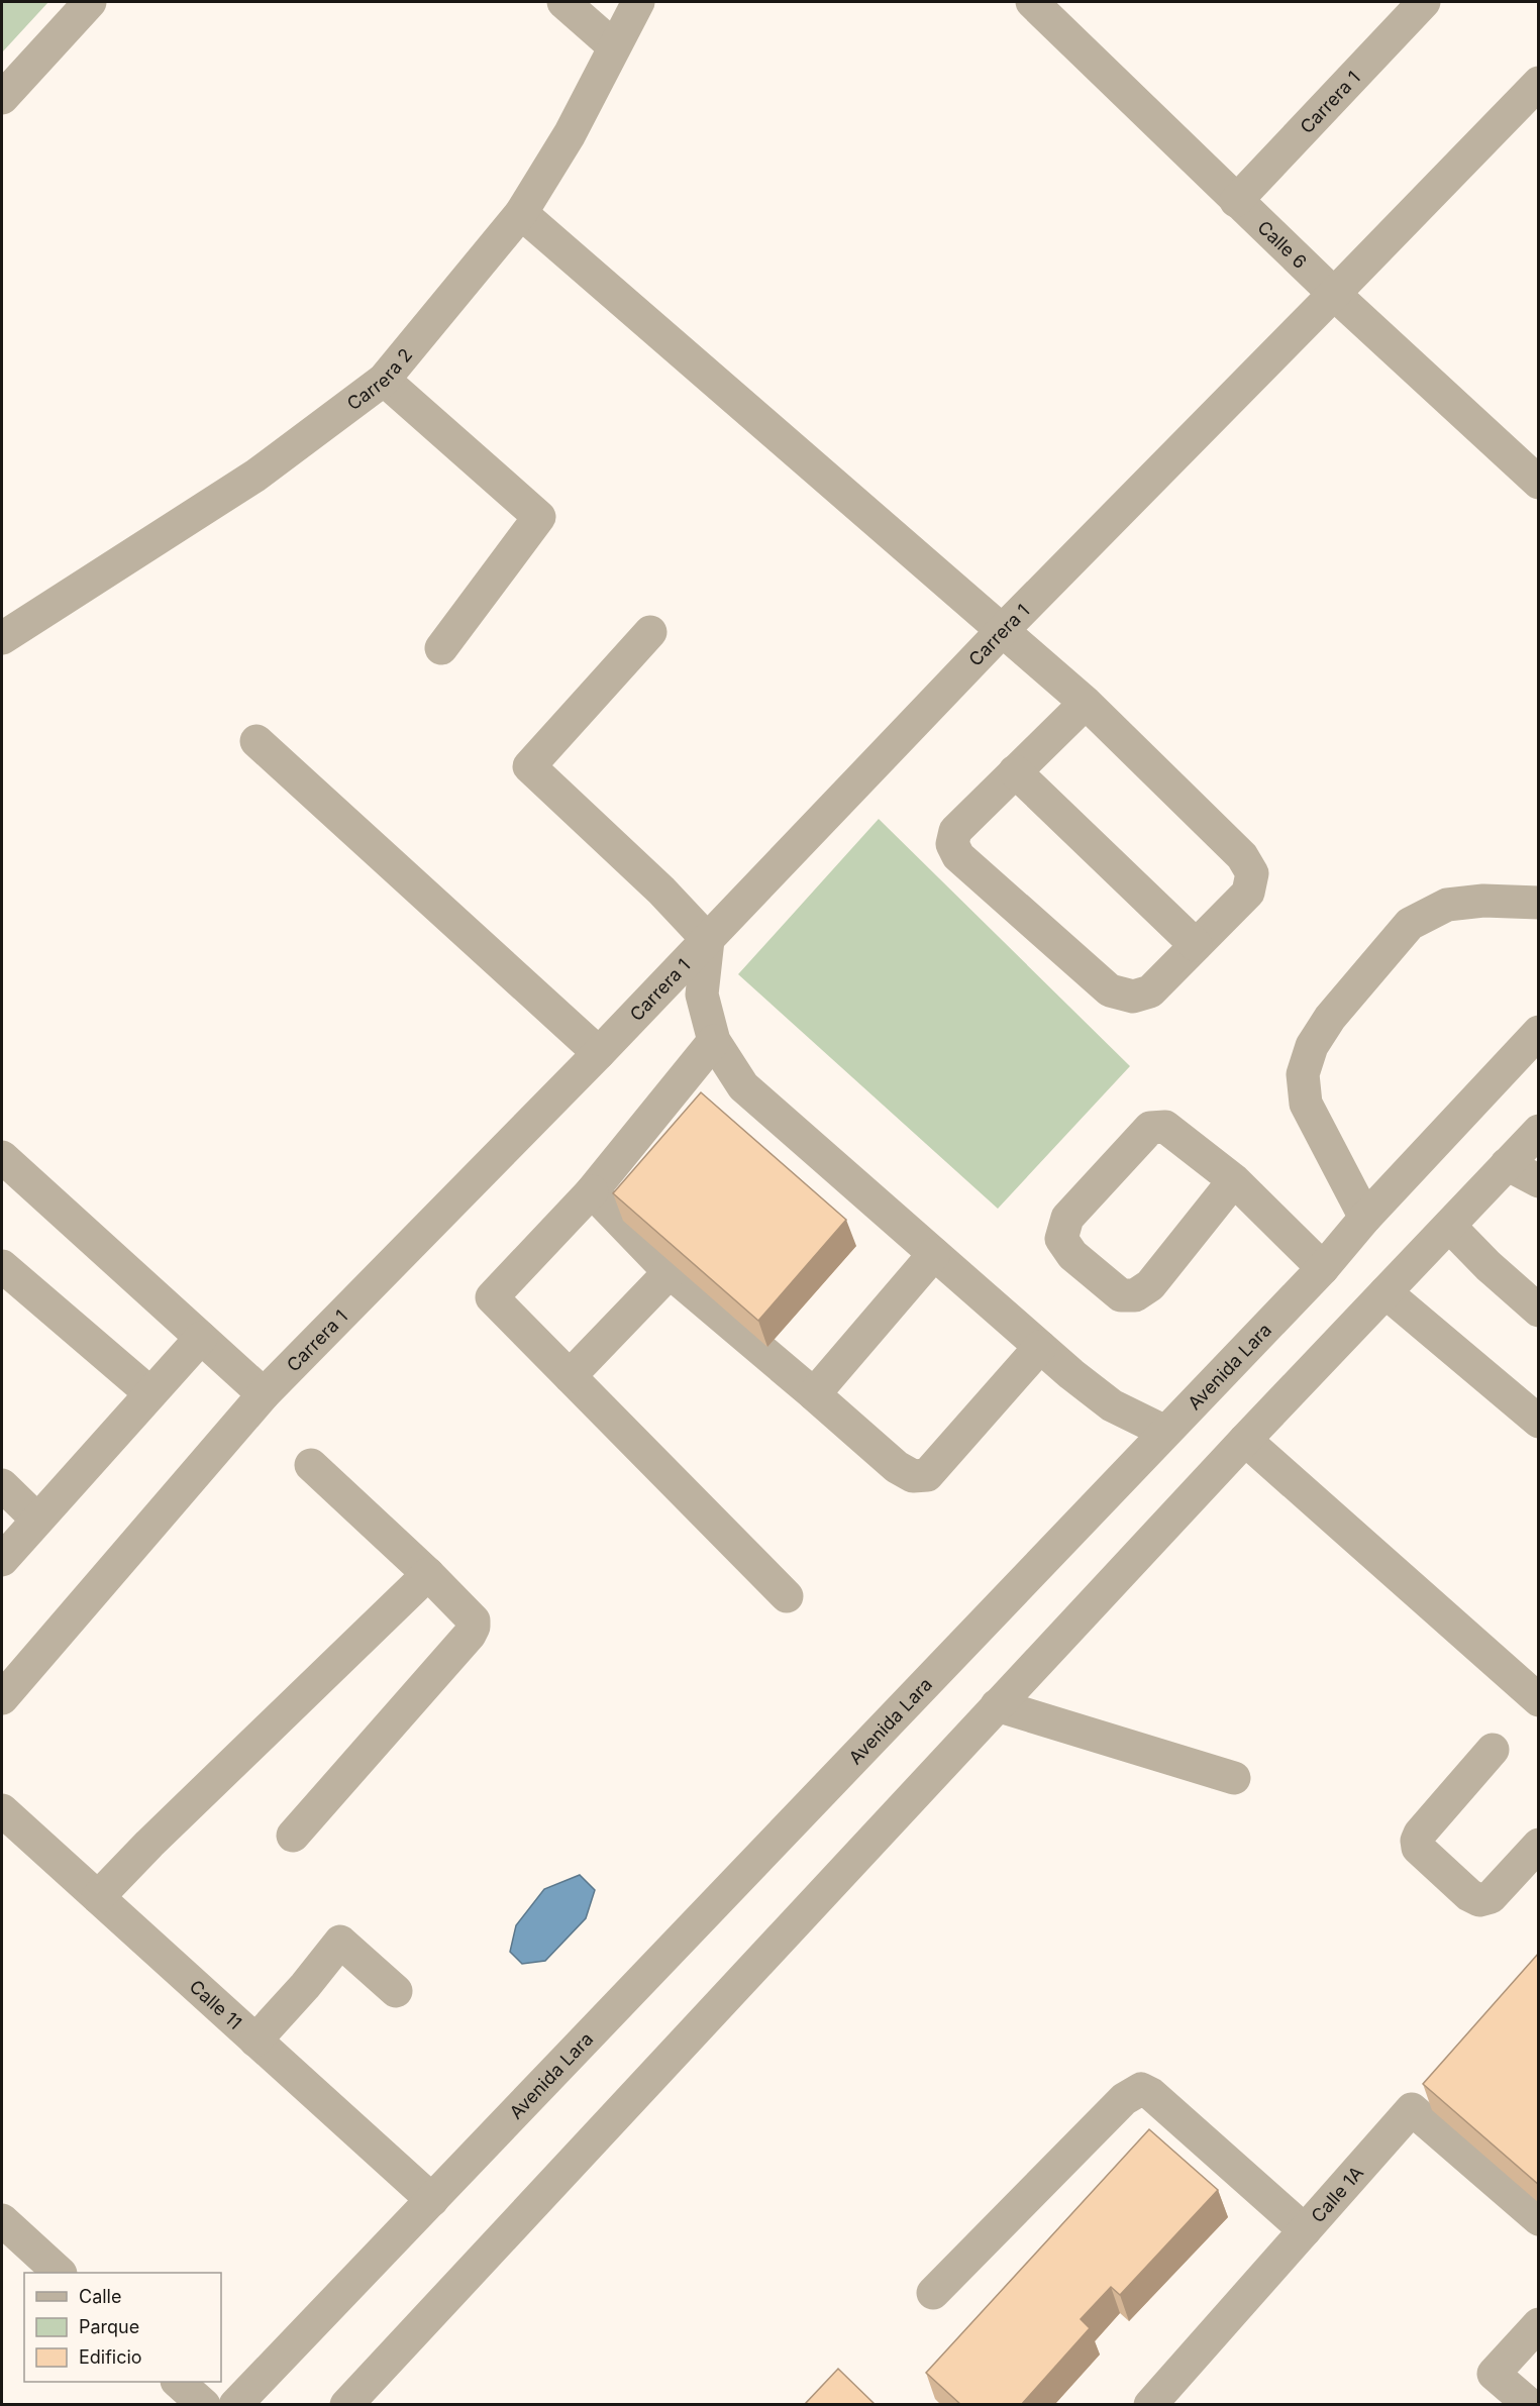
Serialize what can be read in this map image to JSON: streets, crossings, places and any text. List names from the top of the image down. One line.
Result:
{"streets":{"street":["Carrera 1","Calle 6","Carrera 2","Avenida Lara","Calle 11","Calle 1A"]},"crossings":[["Carrera 1","Calle 6"],["Avenida Lara","Calle 11"]],"legend":["Calle","Parque","Edificio"]}
